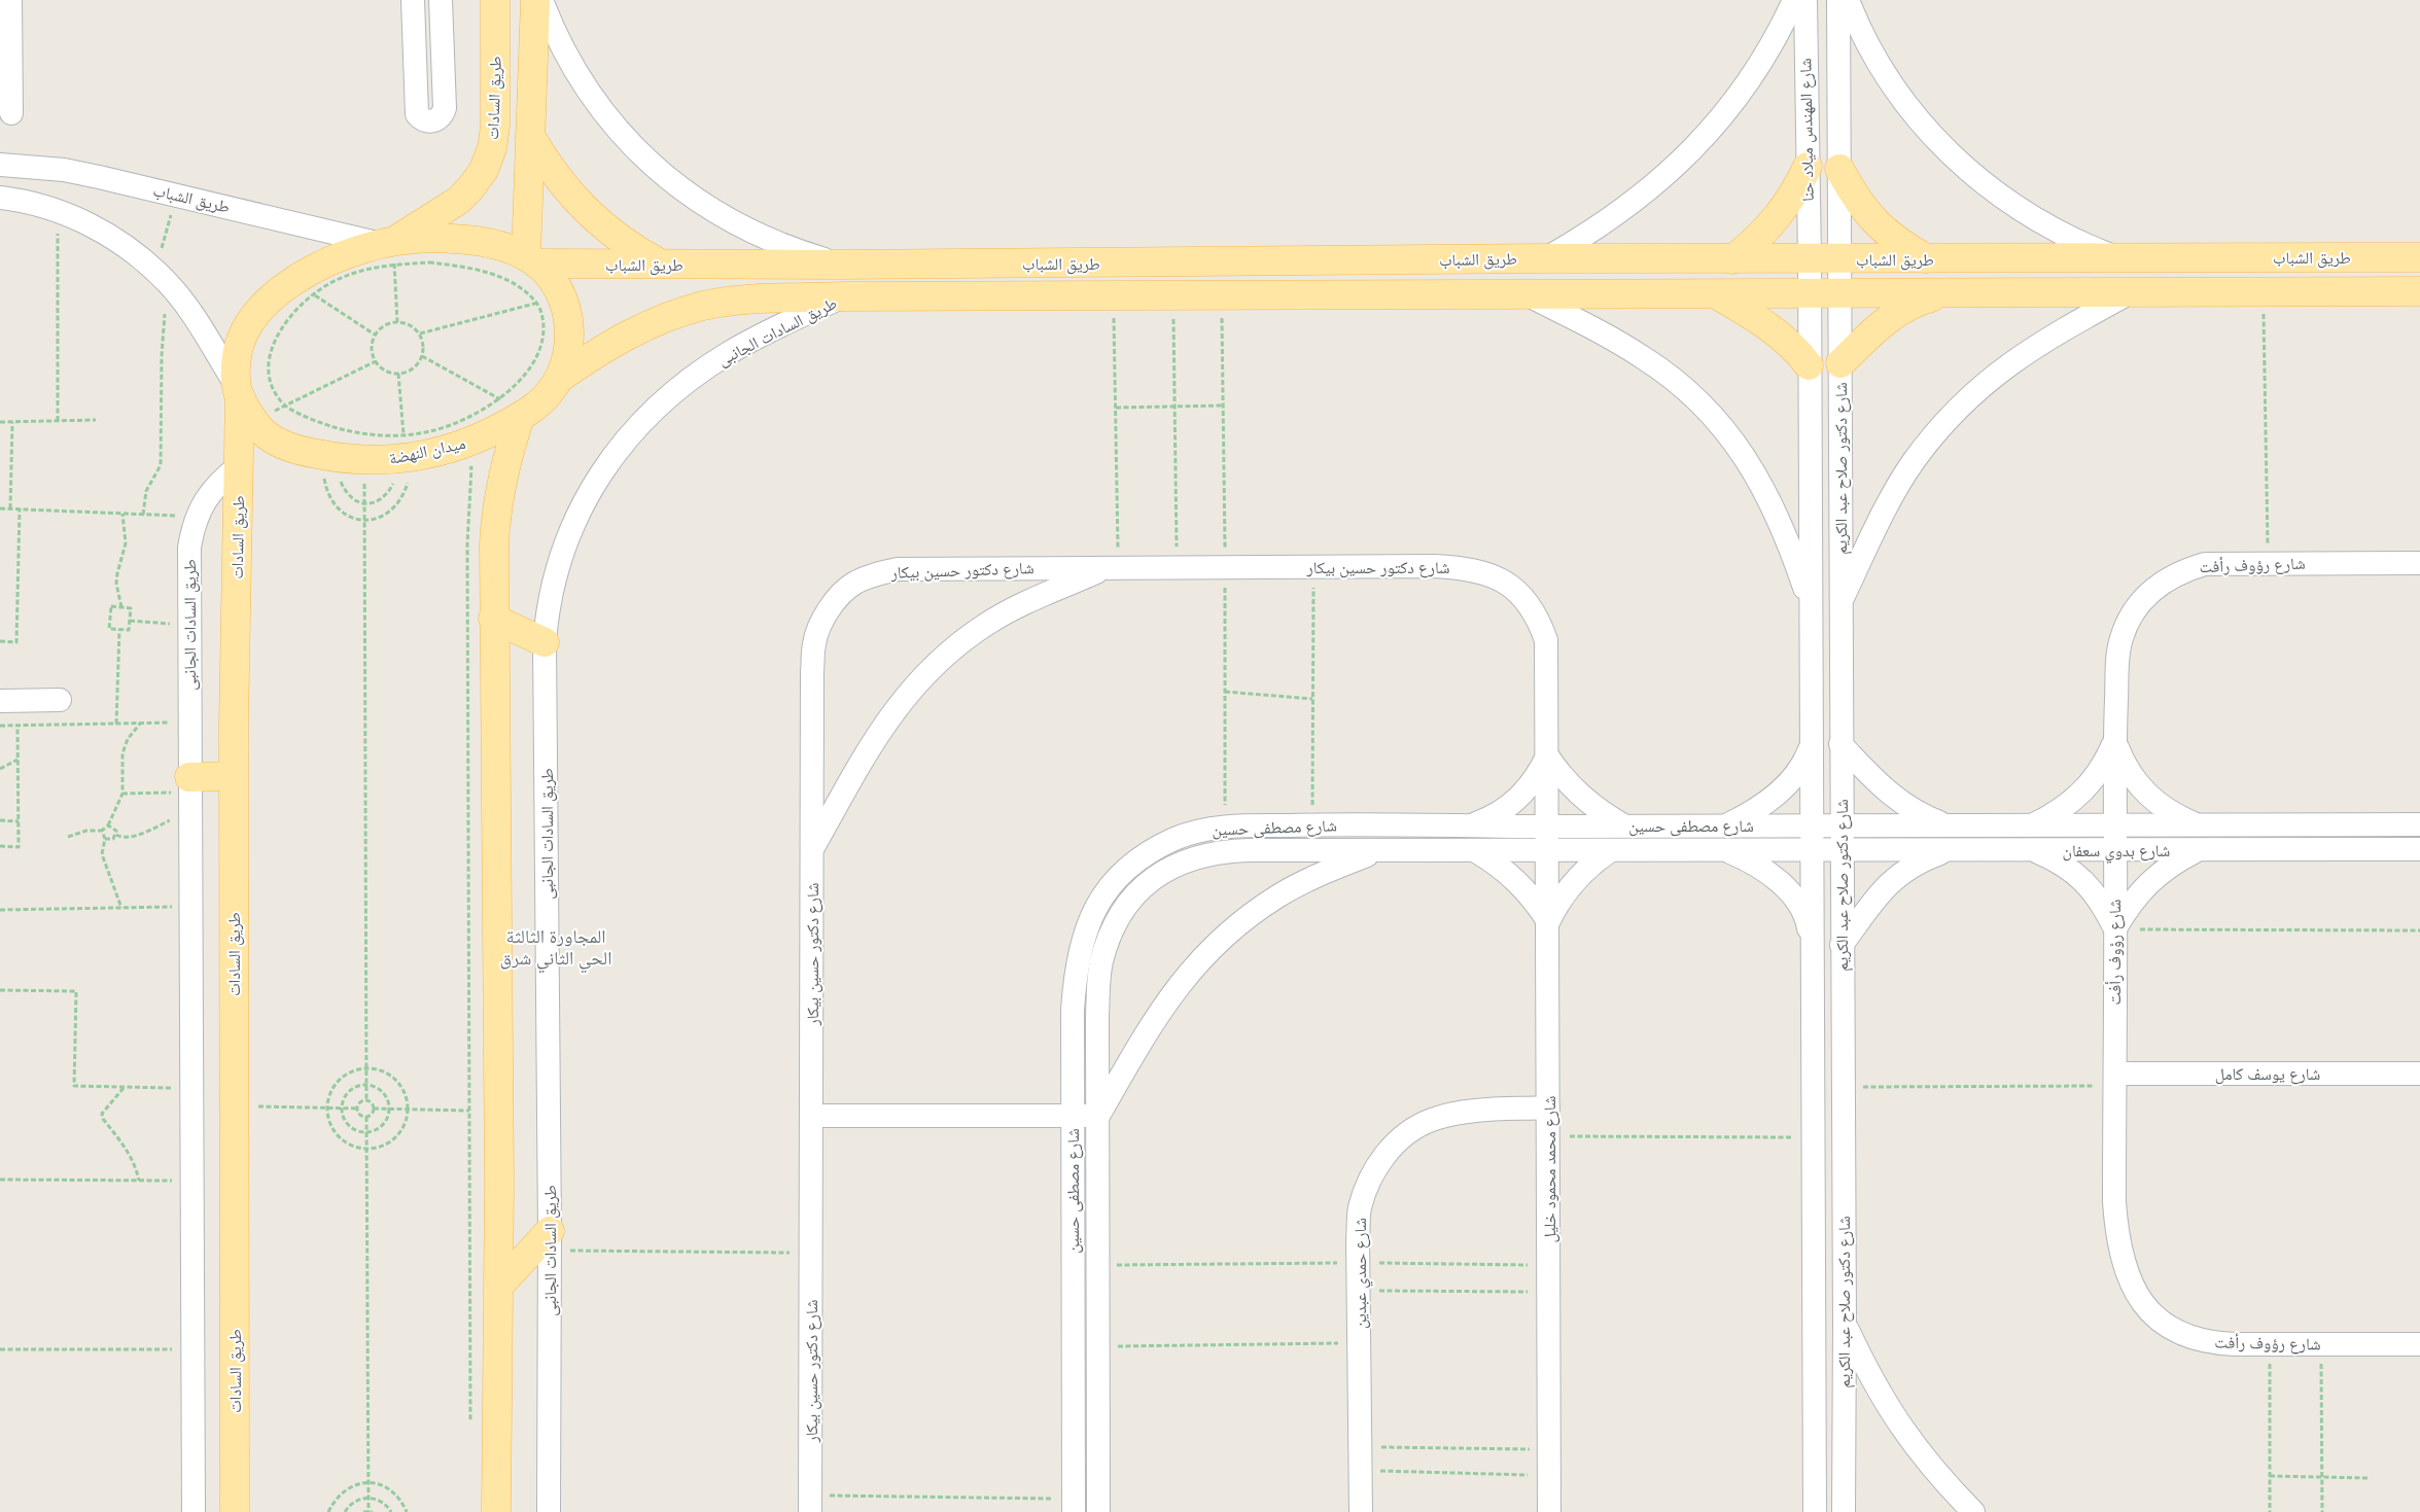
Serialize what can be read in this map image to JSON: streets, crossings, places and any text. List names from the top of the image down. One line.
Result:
{"streets":{"main road":["طريق السادات","طريق الشباب","ميدان النهضة"],"street":["شارع المهندس ميلاد حنا","طريق السادات الجانبى","شارع دكتور صلاح عبد الكريم","شارع رؤوف رأفت","شارع دكتور حسين بيكار","شارع مصطفى حسين","شارع بدوي سعفان","شارع يوسف كامل","شارع محمد محمود خليل","شارع حمدي عبدين"]},"crossings":[["طريق السادات","طريق الشباب"],["طريق السادات","طريق السادات الجانبى"],["طريق السادات","ميدان النهضة"],["شارع المهندس ميلاد حنا","طريق الشباب"],["شارع المهندس ميلاد حنا","شارع دكتور صلاح عبد الكريم"],["طريق الشباب","طريق السادات الجانبى"],["طريق الشباب","ميدان النهضة"],["طريق الشباب","شارع دكتور صلاح عبد الكريم"],["شارع دكتور صلاح عبد الكريم","شارع مصطفى حسين"],["شارع دكتور صلاح عبد الكريم","شارع بدوي سعفان"],["شارع رؤوف رأفت","شارع بدوي سعفان"],["شارع رؤوف رأفت","شارع يوسف كامل"],["شارع دكتور حسين بيكار","شارع مصطفى حسين"],["شارع دكتور حسين بيكار","شارع محمد محمود خليل"],["شارع مصطفى حسين","شارع بدوي سعفان"],["شارع مصطفى حسين","شارع محمد محمود خليل"],["شارع محمد محمود خليل","شارع حمدي عبدين"]],"districts":["المجاورة الثالثة الحي الثاني شرق"]}
